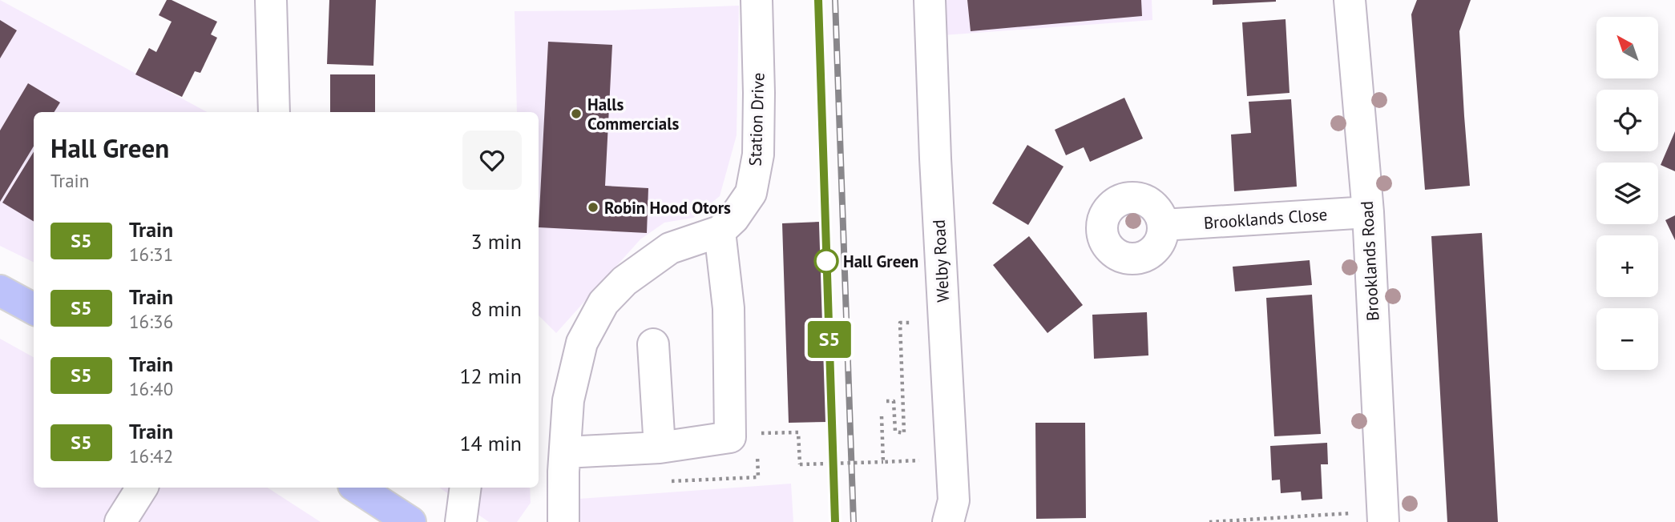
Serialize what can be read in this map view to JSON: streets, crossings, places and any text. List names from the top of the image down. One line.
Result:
{"streets":{"street":["Station Drive","Brooklands Close","Welby Road","Brooklands Road"]},"crossings":[["Brooklands Close","Brooklands Road"]],"places":["Halls Commercials","Robin Hood Otors","Hall Green"],"north":"top left","page":{"on_map":"S5","map_buttons":["+","−"],"heading":["Hall Green","Train"],"list":[{"mark":"S5","name":"Train","note":"16:31","value":"3 min"},{"mark":"S5","name":"Train","note":"16:36","value":"8 min"},{"mark":"S5","name":"Train","note":"16:40","value":"12 min"},{"mark":"S5","name":"Train","note":"16:42","value":"14 min"}]}}
